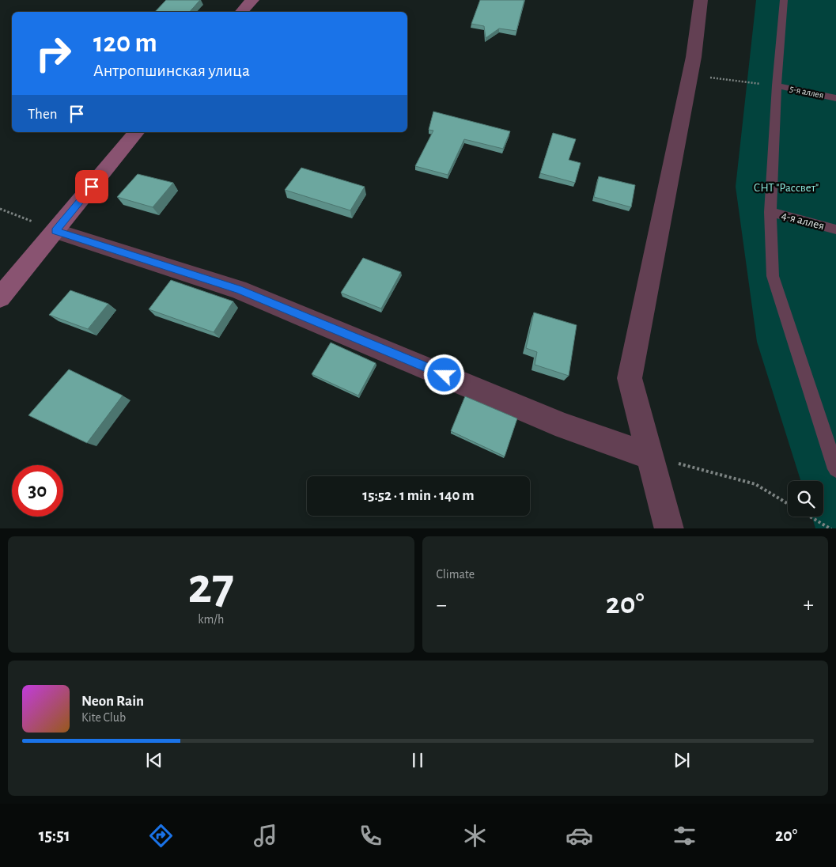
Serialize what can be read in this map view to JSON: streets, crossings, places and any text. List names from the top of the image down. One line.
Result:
{"streets":{"lane":["5-я аллея","4-я аллея"]},"parks":["СНТ \"Рассвет\""],"page":{"turn":["120 m","Антропшинская улица"],"then":"Then","limit":"30","trip":"15:52 · 1 min · 140 m","tile":[["27","km/h"],"Climate"],"heat":["−","20°","+"],"song":["Neon Rain","Kite Club"],"tabs":["15:51","20°"]}}
